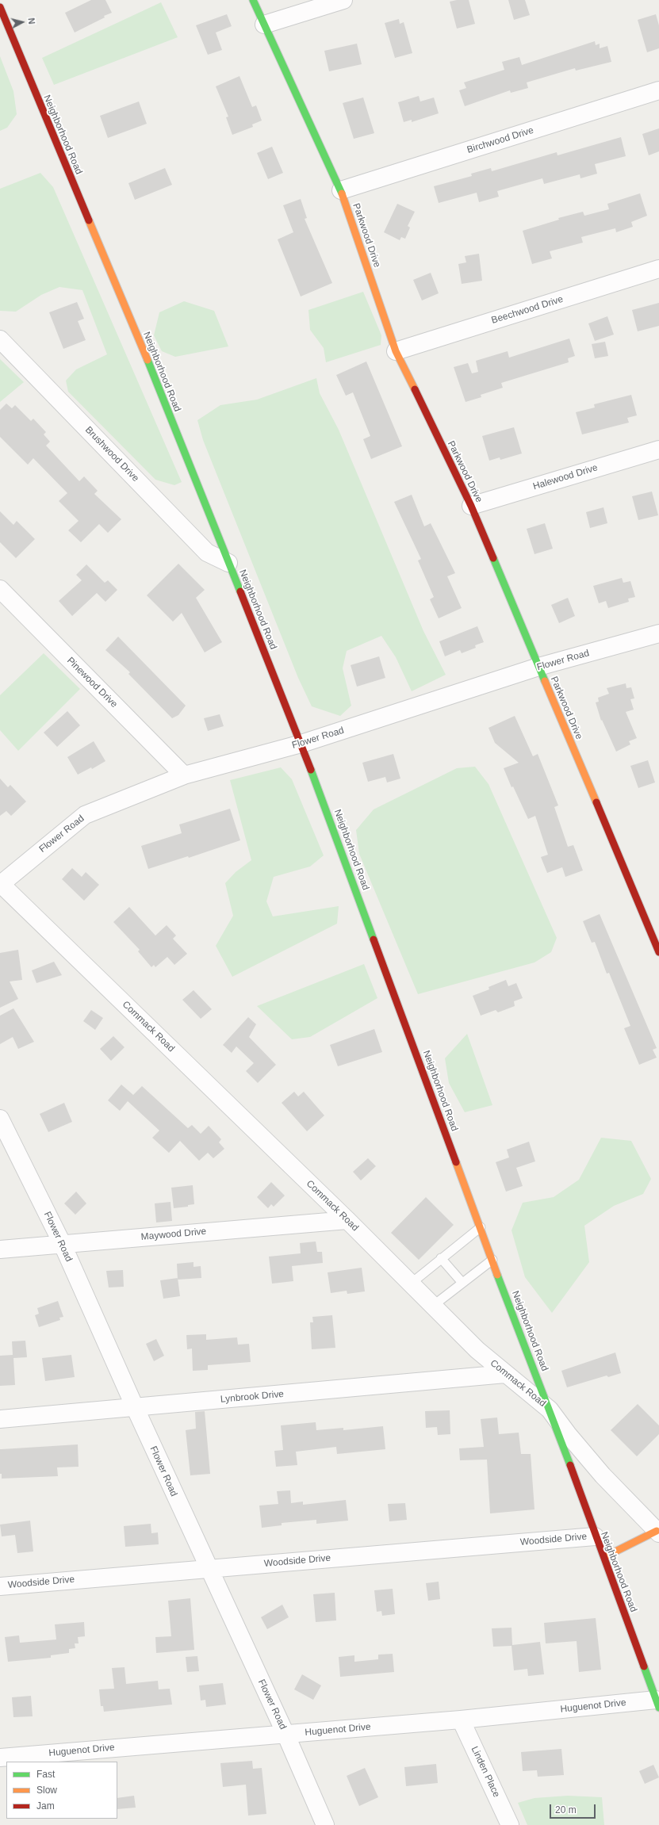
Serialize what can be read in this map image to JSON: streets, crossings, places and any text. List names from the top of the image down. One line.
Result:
{"streets":{"main road":["Neighborhood Road","Parkwood Drive"],"street":["Birchwood Drive","Beechwood Drive","Brushwood Drive","Halewood Drive","Flower Road","Pinewood Drive","Commack Road","Maywood Drive","Lynbrook Drive","Woodside Drive","Huguenot Drive","Linden Place"]},"crossings":[["Neighborhood Road","Brushwood Drive"],["Neighborhood Road","Flower Road"],["Neighborhood Road","Commack Road"],["Neighborhood Road","Woodside Drive"],["Neighborhood Road","Huguenot Drive"],["Birchwood Drive","Parkwood Drive"],["Parkwood Drive","Beechwood Drive"],["Parkwood Drive","Halewood Drive"],["Parkwood Drive","Flower Road"],["Flower Road","Pinewood Drive"],["Flower Road","Commack Road"],["Flower Road","Maywood Drive"],["Flower Road","Lynbrook Drive"],["Flower Road","Woodside Drive"],["Flower Road","Huguenot Drive"],["Commack Road","Maywood Drive"],["Commack Road","Lynbrook Drive"],["Huguenot Drive","Linden Place"]],"legend":["Fast","Slow","Jam"],"scale_bar":"20 m","north":"right"}
